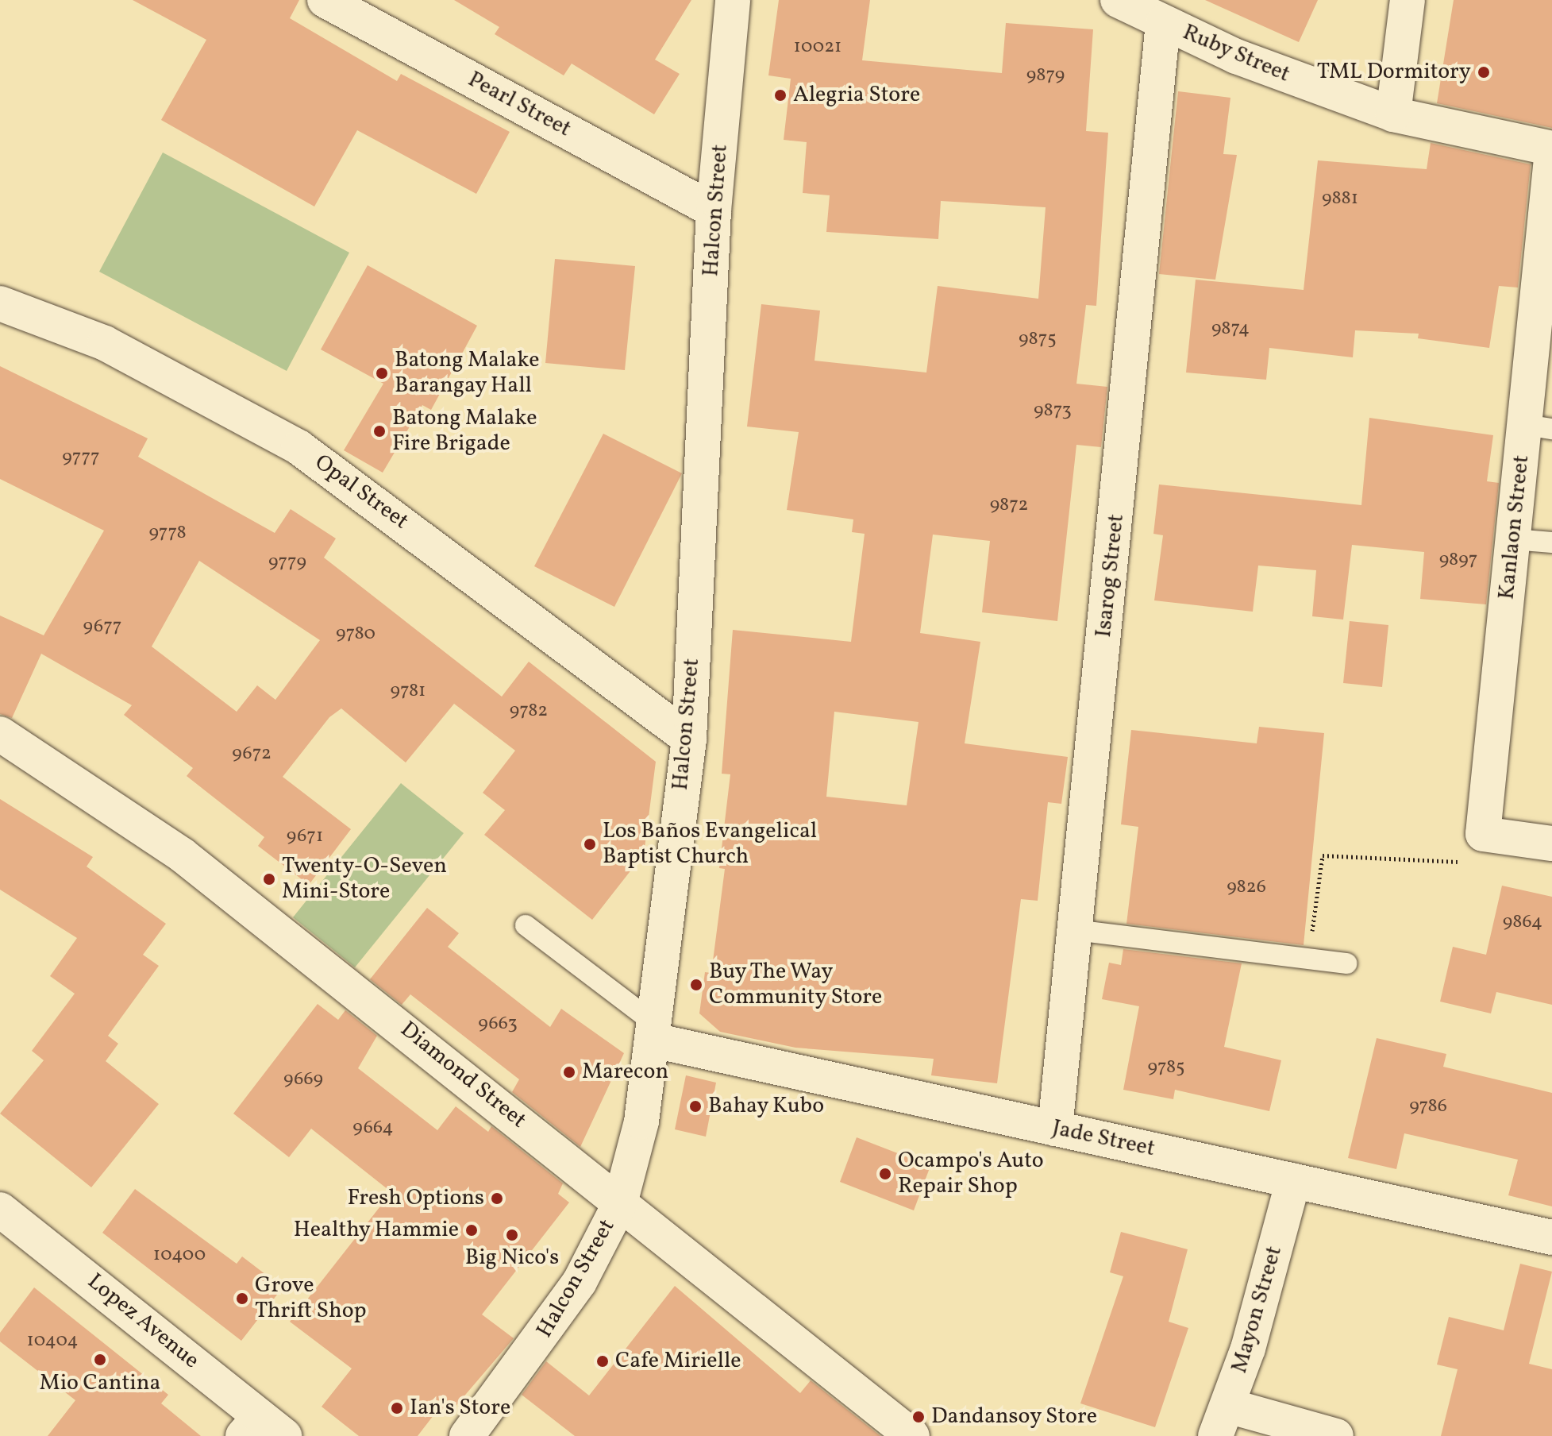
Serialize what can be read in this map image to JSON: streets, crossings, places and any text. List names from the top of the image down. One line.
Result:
{"streets":{"street":["Ruby Street","Pearl Street","Halcon Street","Opal Street","Kanlaon Street","Isarog Street","Diamond Street","Jade Street","Mayon Street","Lopez Avenue"]},"crossings":[["Ruby Street","Kanlaon Street"],["Ruby Street","Isarog Street"],["Pearl Street","Halcon Street"],["Halcon Street","Opal Street"],["Halcon Street","Diamond Street"],["Halcon Street","Jade Street"],["Isarog Street","Jade Street"],["Jade Street","Mayon Street"]],"places":["TML Dormitory","Alegria Store","Batong Malake Barangay Hall","Batong Malake Fire Brigade","Los Baños Evangelical Baptist Church","Twenty-O-Seven Mini-Store","Buy The Way Community Store","Marecon","Bahay Kubo","Ocampo's Auto Repair Shop","Fresh Options","Healthy Hammie","Big Nico's","Grove Thrift Shop","Mio Cantina","Cafe Mirielle","Ian's Store","Dandansoy Store"],"house_numbers":["10021","9879","9881","9874","9875","9873","9777","9872","9778","9897","9779","9677","9780","9781","9782","9672","9671","9826","9864","9663","9785","9669","9786","9664","10400","10404"]}
